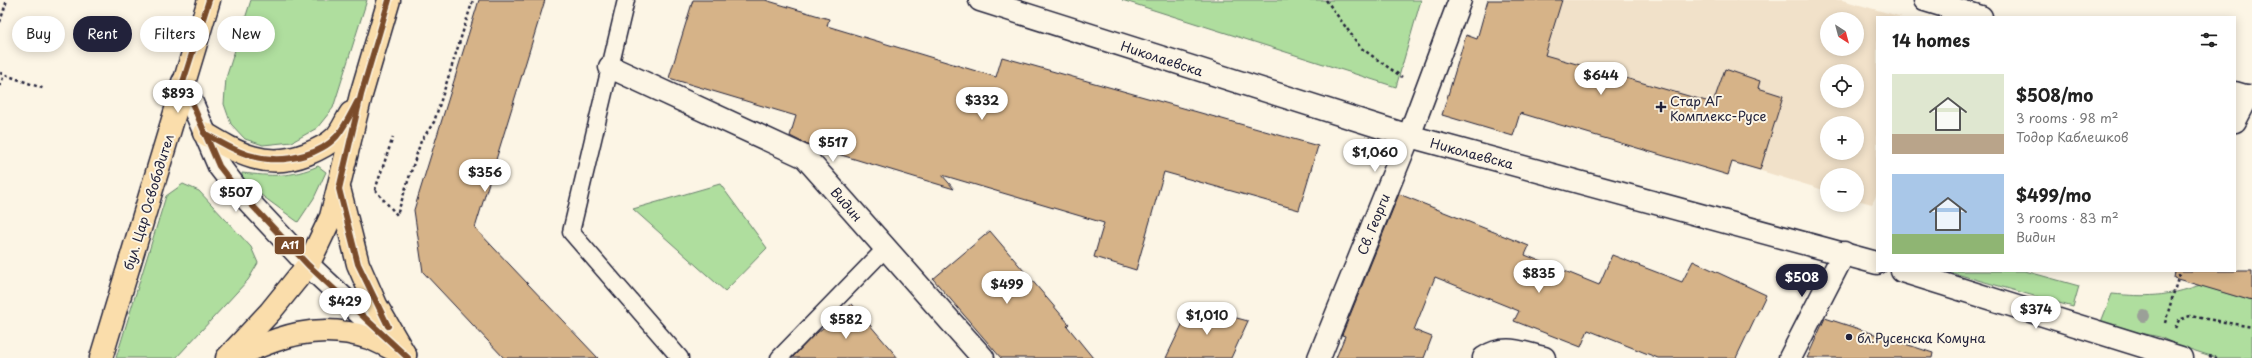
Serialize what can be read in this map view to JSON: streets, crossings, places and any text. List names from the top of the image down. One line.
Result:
{"streets":{"main road":["Николаевска","бул. Цар Освободител","Видин","Св. Георги"]},"crossings":[["Николаевска","Св. Георги"]],"places":{"health":["Стар АГ Комплекс-Русе"],"other":["бл.Русенска Комуна"]},"lines":["transit line А11"],"north":"bottom right","page":{"map_buttons":["+","−"],"chip":["Buy","Rent","Filters","New"],"heading":"14 homes","price":["$644","$893","$332","$517","$1,060","$356","$507","$835","$508","$499","$429","$374","$1,010","$582"],"list":[{"name":"$508/mo","note":"3 rooms · 98 m² · Тодор Каблешков"},{"name":"$499/mo","note":"3 rooms · 83 m² · Видин"}]}}
